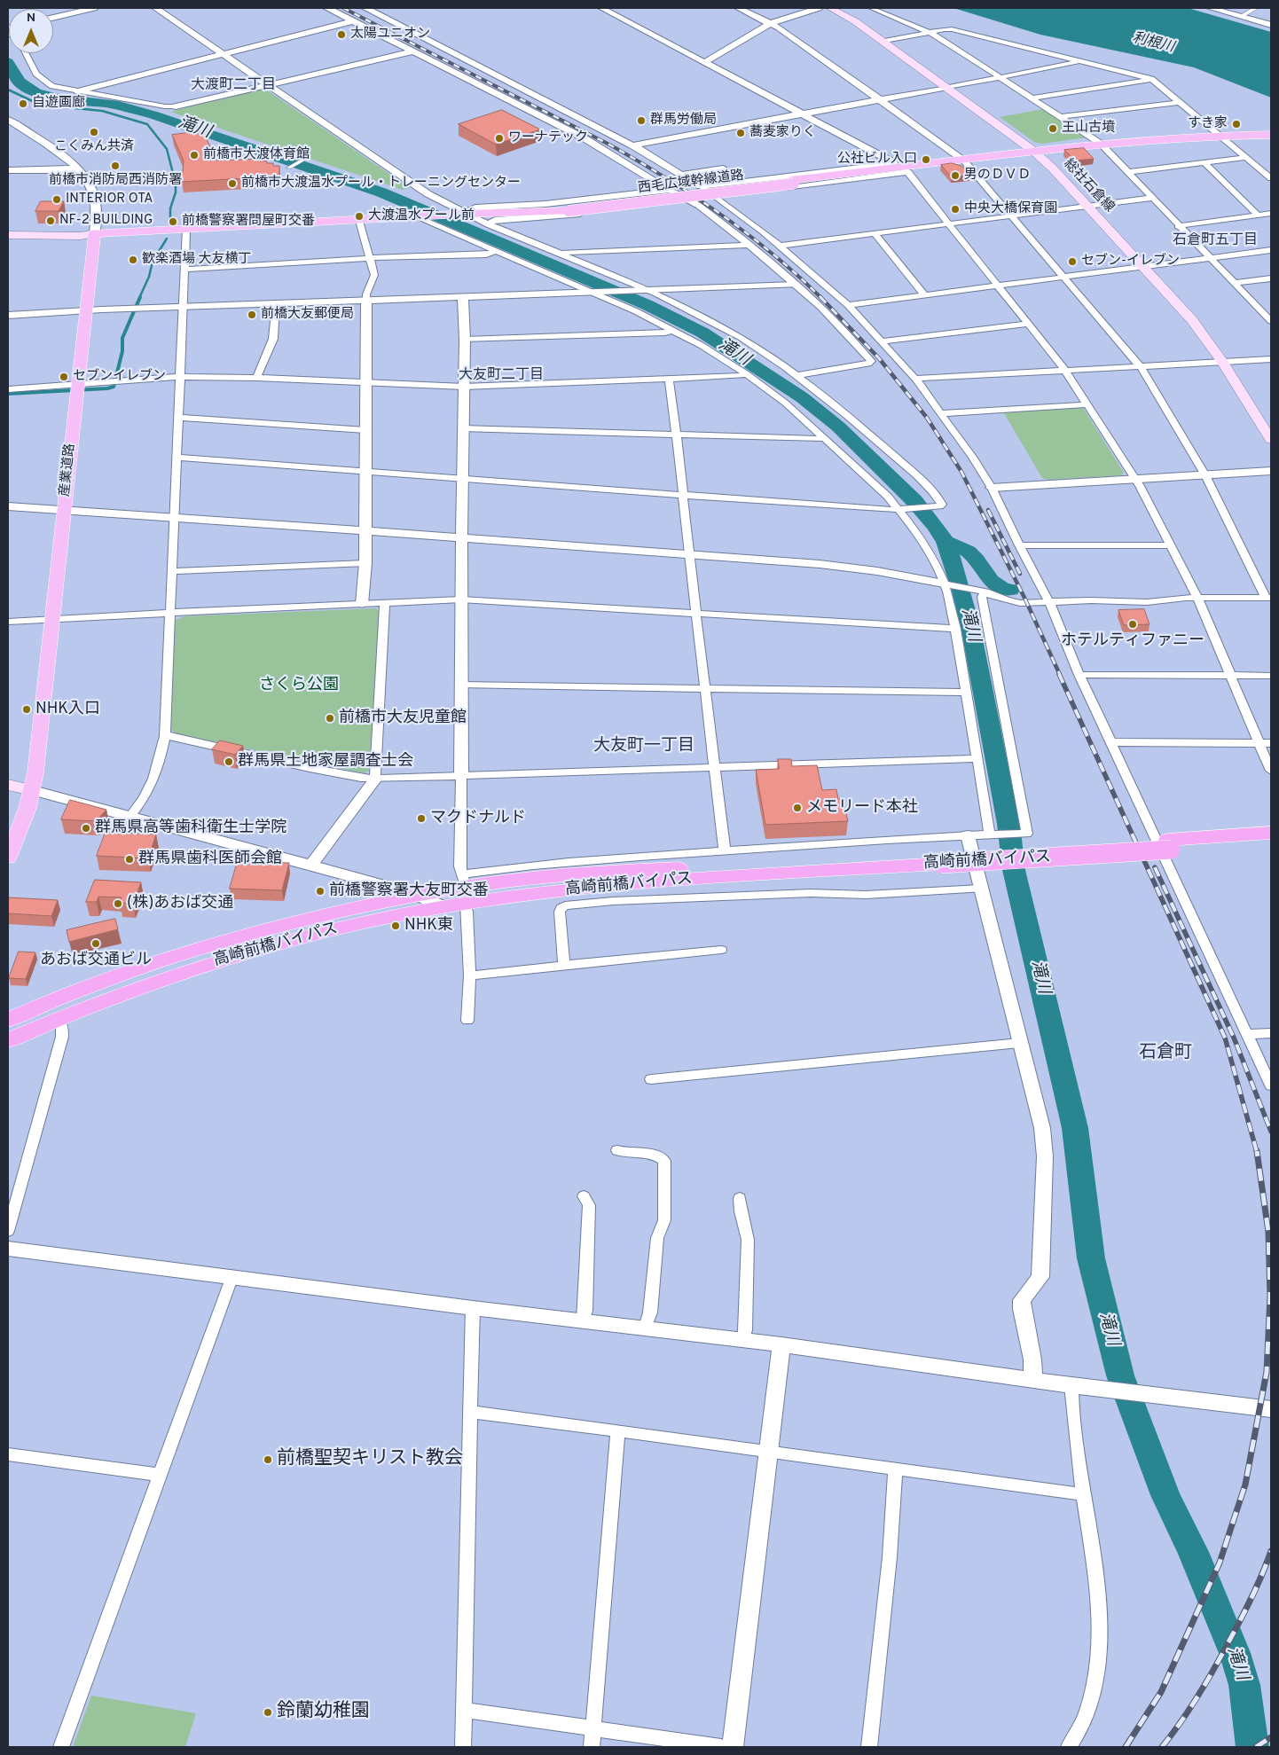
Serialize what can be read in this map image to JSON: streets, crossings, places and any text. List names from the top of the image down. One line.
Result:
{"streets":{"highway":["高崎前橋バイパス"],"main road":["西毛広域幹線道路","総社石倉線","産業道路"]},"crossings":[["西毛広域幹線道路","総社石倉線"],["西毛広域幹線道路","産業道路"]],"districts":["大渡町二丁目","石倉町五丁目","大友町二丁目","大友町一丁目","石倉町"],"water":["利根川","滝川"],"parks":["さくら公園"],"places":["太陽ユニオン","自遊画廊","群馬労働局","すき家","王山古墳","こくみん共済","蕎麦家りく","ワーナテック","前橋市大渡体育館","公社ビル入口","前橋市消防局西消防署","男のＤＶＤ","前橋市大渡温水プール・トレーニングセンター","INTERIOR OTA","中央大橋保育園","大渡温水プール前","NF-2 BUILDING","前橋警察署問屋町交番","歓楽酒場 大友横丁","セブン-イレブン","前橋大友郵便局","セブンイレブン","ホテルティファニー","NHK入口","前橋市大友児童館","群馬県土地家屋調査士会","メモリード本社","マクドナルド","群馬県高等歯科衛生士学院","群馬県歯科医師会館","前橋警察署大友町交番","(株)あおば交通","NHK東","あおば交通ビル","前橋聖契キリスト教会","鈴蘭幼稚園"],"north":"top"}
